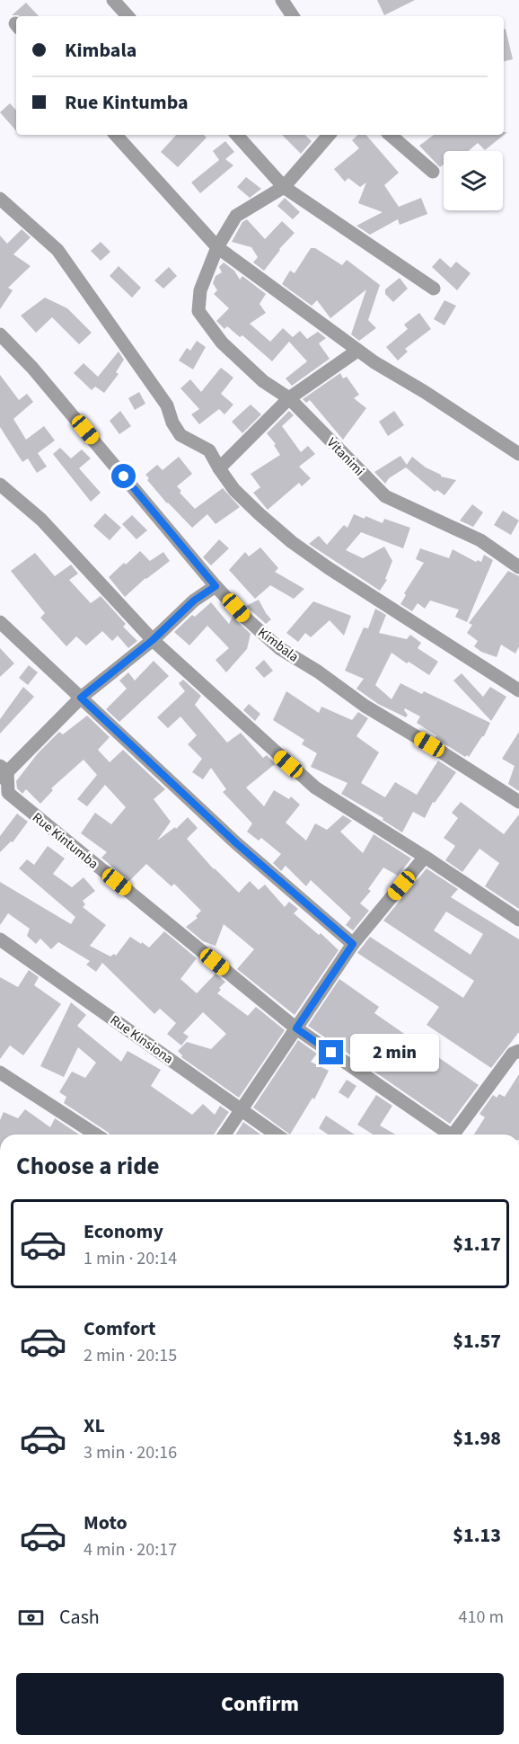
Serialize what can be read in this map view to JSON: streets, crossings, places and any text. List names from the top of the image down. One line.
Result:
{"streets":{"street":["Vitanimi","Kimbala","Rue Kintumba","Rue Kinsiona"]},"page":{"banner":["Kimbala","Rue Kintumba"],"bubble":"2 min","heading":"Choose a ride","list":[{"name":"Economy","note":"1 min · 20:14","value":"$1.17"},{"name":"Comfort","note":"2 min · 20:15","value":"$1.57"},{"name":"XL","note":"3 min · 20:16","value":"$1.98"},{"name":"Moto","note":"4 min · 20:17","value":"$1.13"}],"pay":["Cash","410 m"],"buttons":"Confirm"}}
